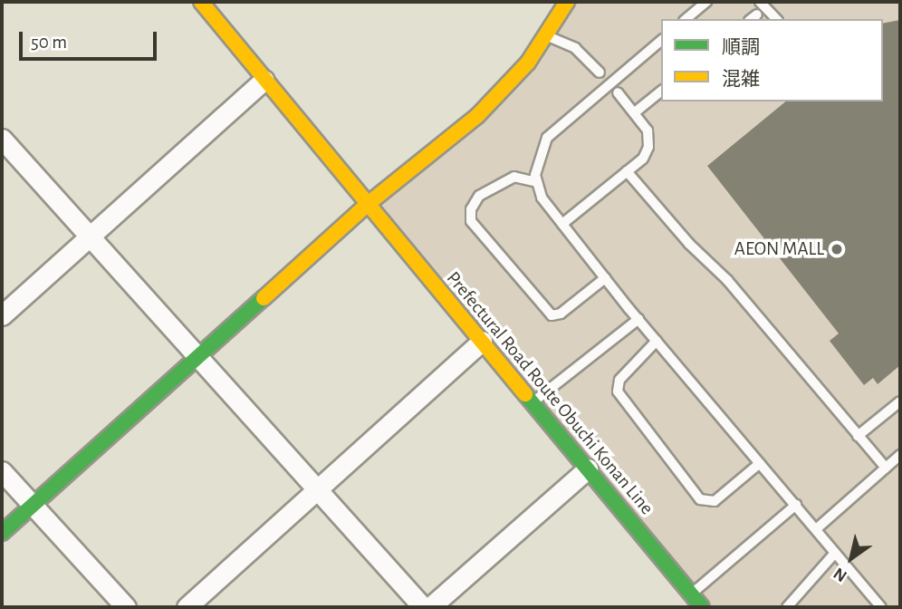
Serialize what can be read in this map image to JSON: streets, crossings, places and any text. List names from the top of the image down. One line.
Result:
{"streets":{"main road":["Prefectural Road Route Obuchi Konan Line"]},"places":["AEON MALL"],"legend":["順調","混雑"],"scale_bar":"50 m","north":"bottom left"}
